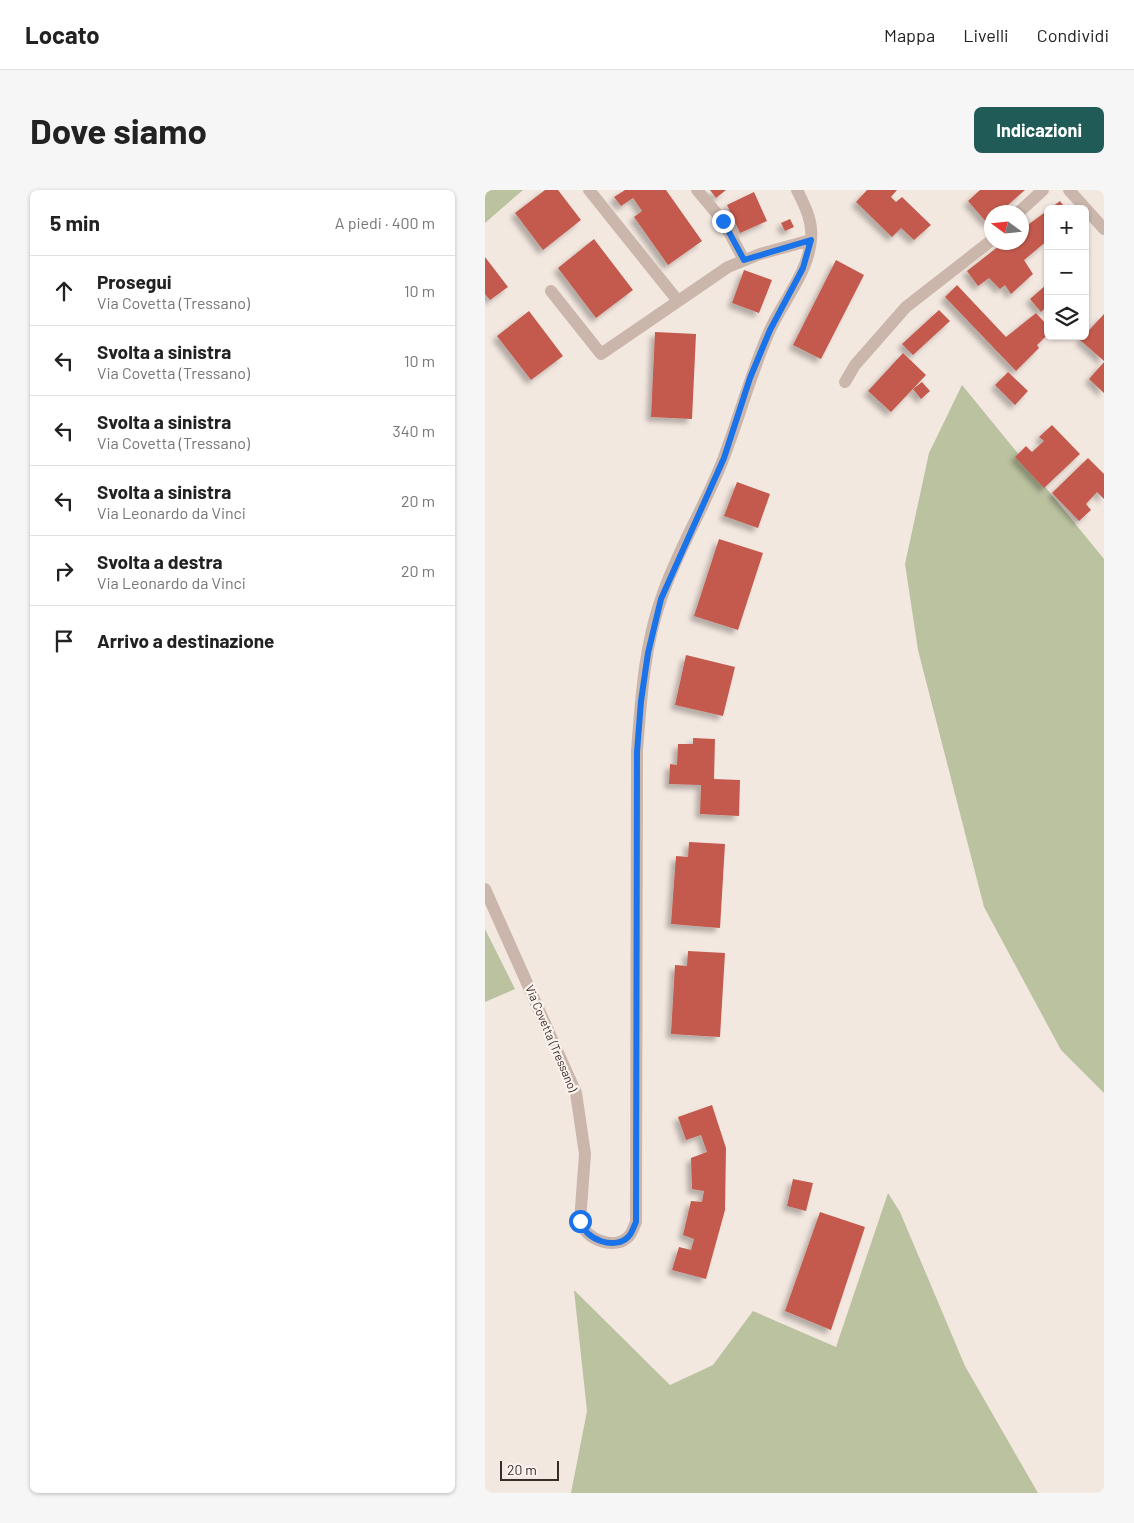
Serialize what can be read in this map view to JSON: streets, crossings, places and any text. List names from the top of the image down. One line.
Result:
{"streets":{"street":["Via Covetta (Tressano)"]},"scale_bar":"20 m","north":"left","page":{"header":"Locato","nav":["Mappa","Livelli","Condividi"],"buttons":"Indicazioni","title":"Dove siamo","heading":["5 min","A piedi · 400 m"],"map_buttons":["+","−"],"list":[["Prosegui","Via Covetta (Tressano)","10 m"],["Svolta a sinistra","Via Covetta (Tressano)","10 m"],["Svolta a sinistra","Via Covetta (Tressano)","340 m"],["Svolta a sinistra","Via Leonardo da Vinci","20 m"],["Svolta a destra","Via Leonardo da Vinci","20 m"],"Arrivo a destinazione"],"scale":"20 m"}}
